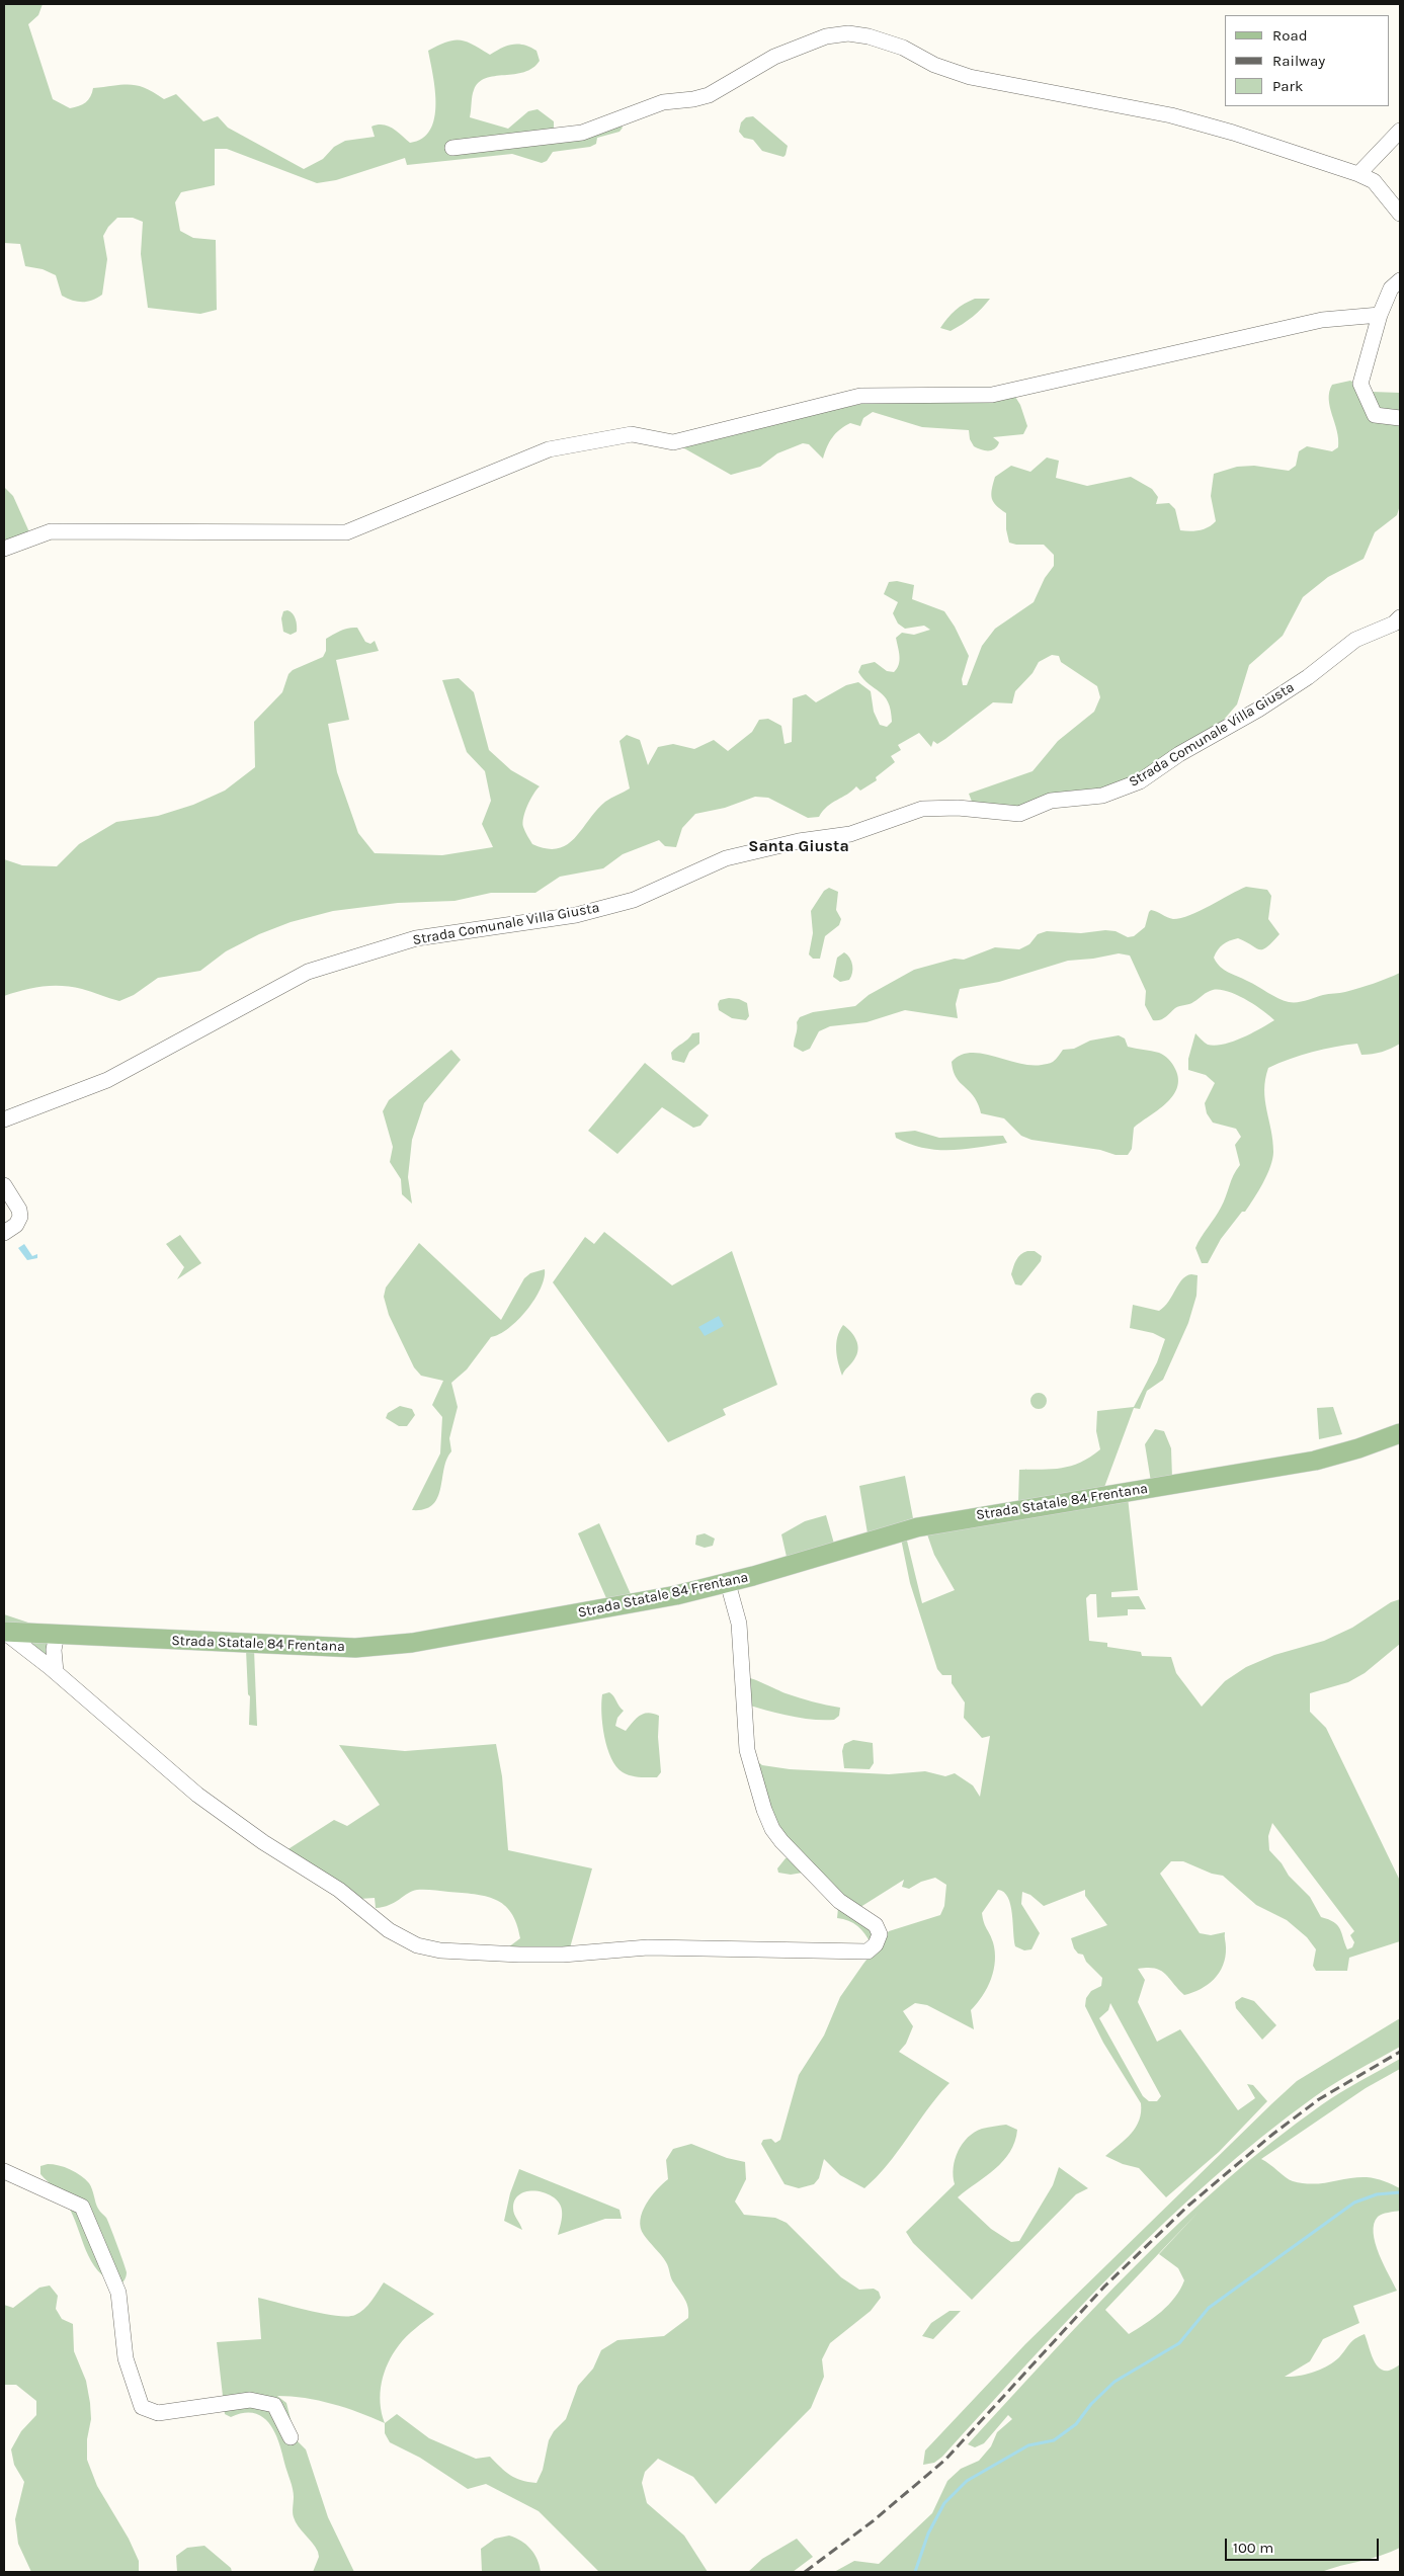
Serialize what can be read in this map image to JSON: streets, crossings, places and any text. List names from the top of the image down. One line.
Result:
{"streets":{"main road":["Strada Statale 84 Frentana"],"street":["Strada Comunale Villa Giusta"]},"districts":["Santa Giusta"],"legend":["Road","Railway","Park"],"scale_bar":"100 m"}
